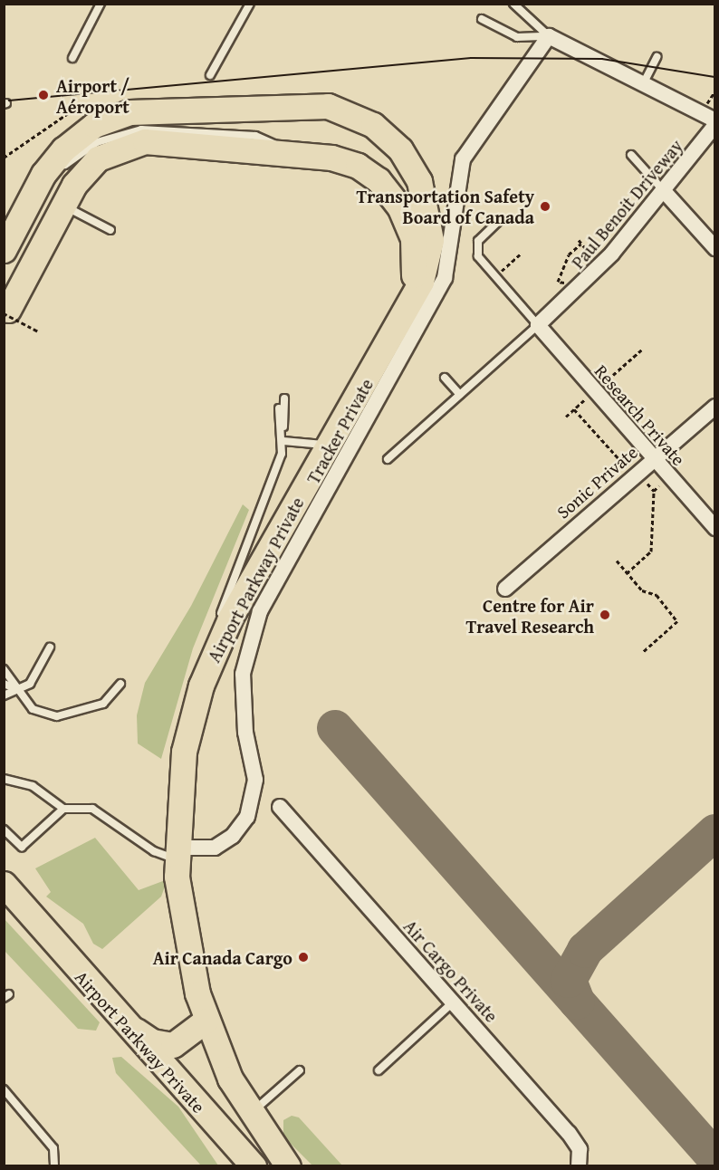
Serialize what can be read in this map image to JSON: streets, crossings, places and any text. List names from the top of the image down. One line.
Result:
{"streets":{"highway":["Airport Parkway Private"],"street":["Paul Benoit Driveway","Research Private","Tracker Private","Sonic Private","Air Cargo Private"]},"crossings":[["Paul Benoit Driveway","Research Private"],["Research Private","Sonic Private"],["Tracker Private","Airport Parkway Private"]],"places":["Airport / Aéroport","Transportation Safety Board of Canada","Centre for Air Travel Research","Air Canada Cargo"]}
